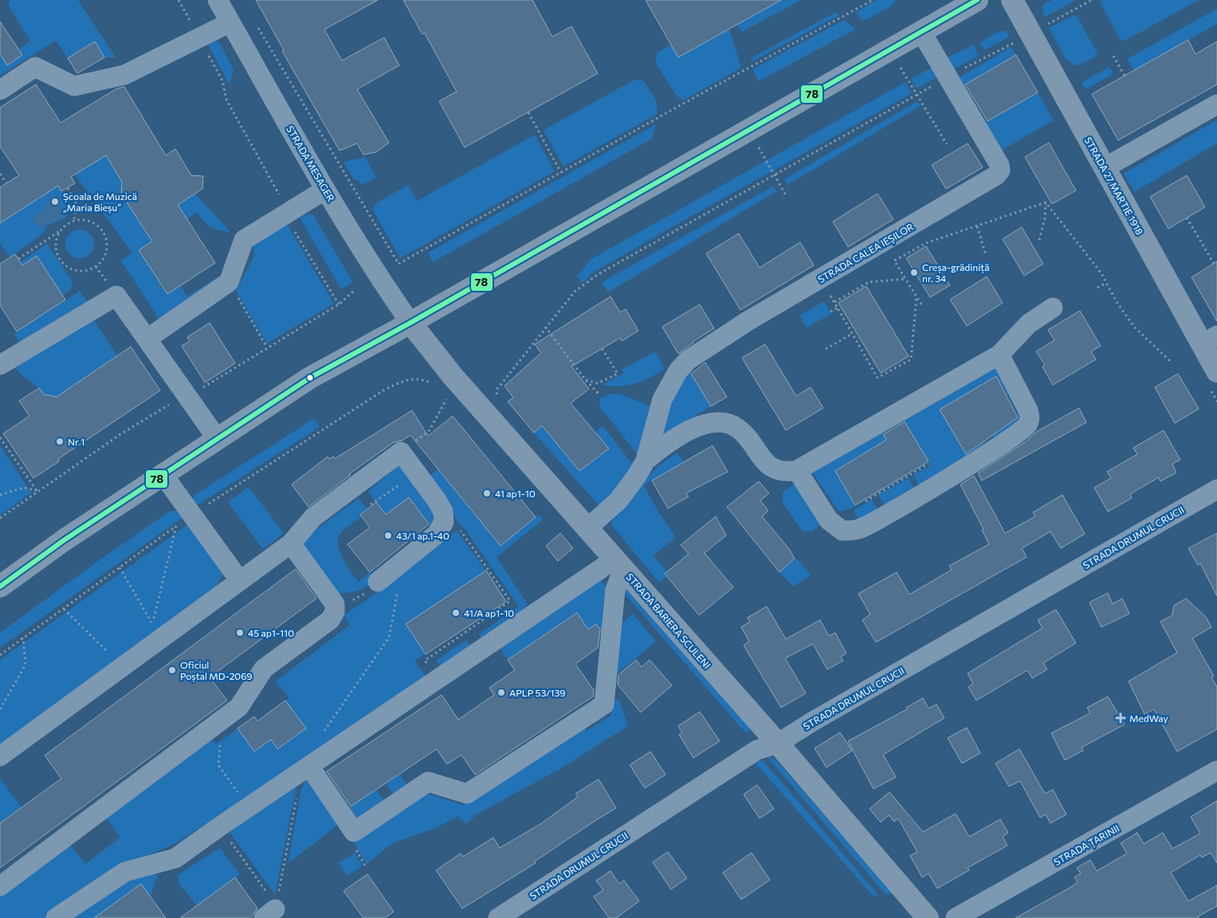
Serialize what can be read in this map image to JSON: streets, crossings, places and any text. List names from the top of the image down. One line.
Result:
{"streets":{"main road":["STRADA 27 MARTIE 1918","STRADA BARIERA SCULENI"],"street":["STRADA MESAGER","STRADA CALEA IEȘILOR","STRADA DRUMUL CRUCII","STRADA ȚARINII"]},"crossings":[["STRADA MESAGER","STRADA BARIERA SCULENI"],["STRADA CALEA IEȘILOR","STRADA BARIERA SCULENI"],["STRADA DRUMUL CRUCII","STRADA BARIERA SCULENI"]],"places":{"other":["Școala de Muzică „Maria Bieșu”","Creșa-grădiniță nr. 34","Nr 1","41 ap1-10","43/1 ap.1-40","41/A ap1-10","45 ap1-110","Oficiul Poștal MD-2069","APLP 53/139"],"health":["MedWay"]},"lines":["transit line 78"]}
